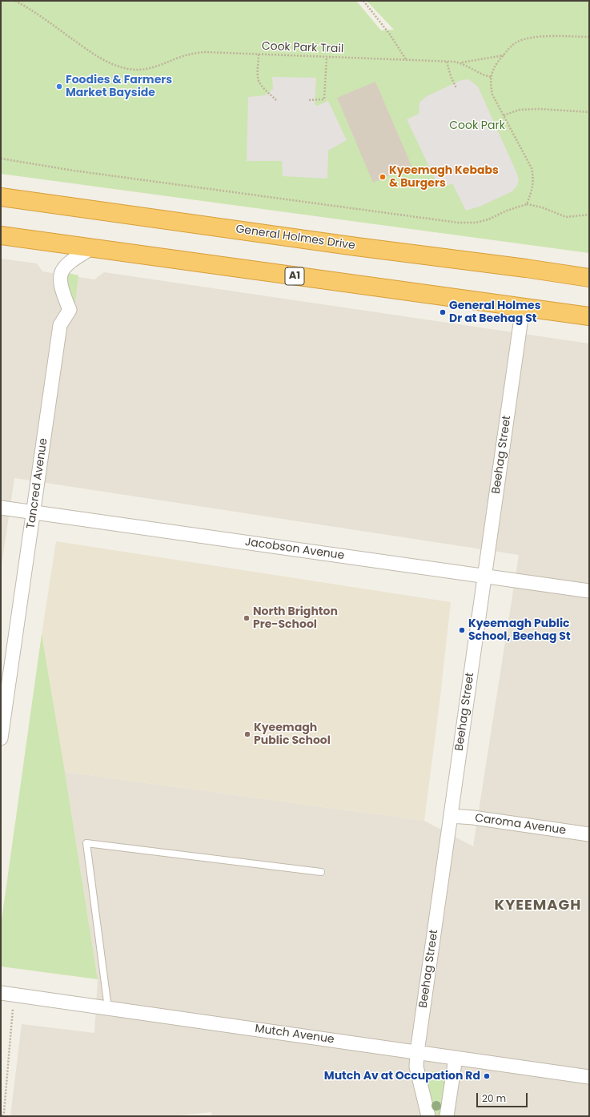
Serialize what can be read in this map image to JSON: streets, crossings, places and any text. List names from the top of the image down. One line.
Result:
{"streets":{"highway":["General Holmes Drive","A1"],"street":["Beehag Street","Tancred Avenue","Jacobson Avenue","Caroma Avenue","Mutch Avenue"],"path":["Cook Park Trail"]},"crossings":[["A1","Beehag Street"],["A1","Tancred Avenue"],["Beehag Street","Jacobson Avenue"],["Beehag Street","Caroma Avenue"],["Beehag Street","Mutch Avenue"],["Tancred Avenue","Jacobson Avenue"]],"districts":["KYEEMAGH"],"parks":["Cook Park"],"places":["Foodies & Farmers Market Bayside","Kyeemagh Kebabs & Burgers","General Holmes Dr at Beehag St","North Brighton Pre-School","Kyeemagh Public School, Beehag St","Kyeemagh Public School","Mutch Av at Occupation Rd"],"scale_bar":"20 m"}
